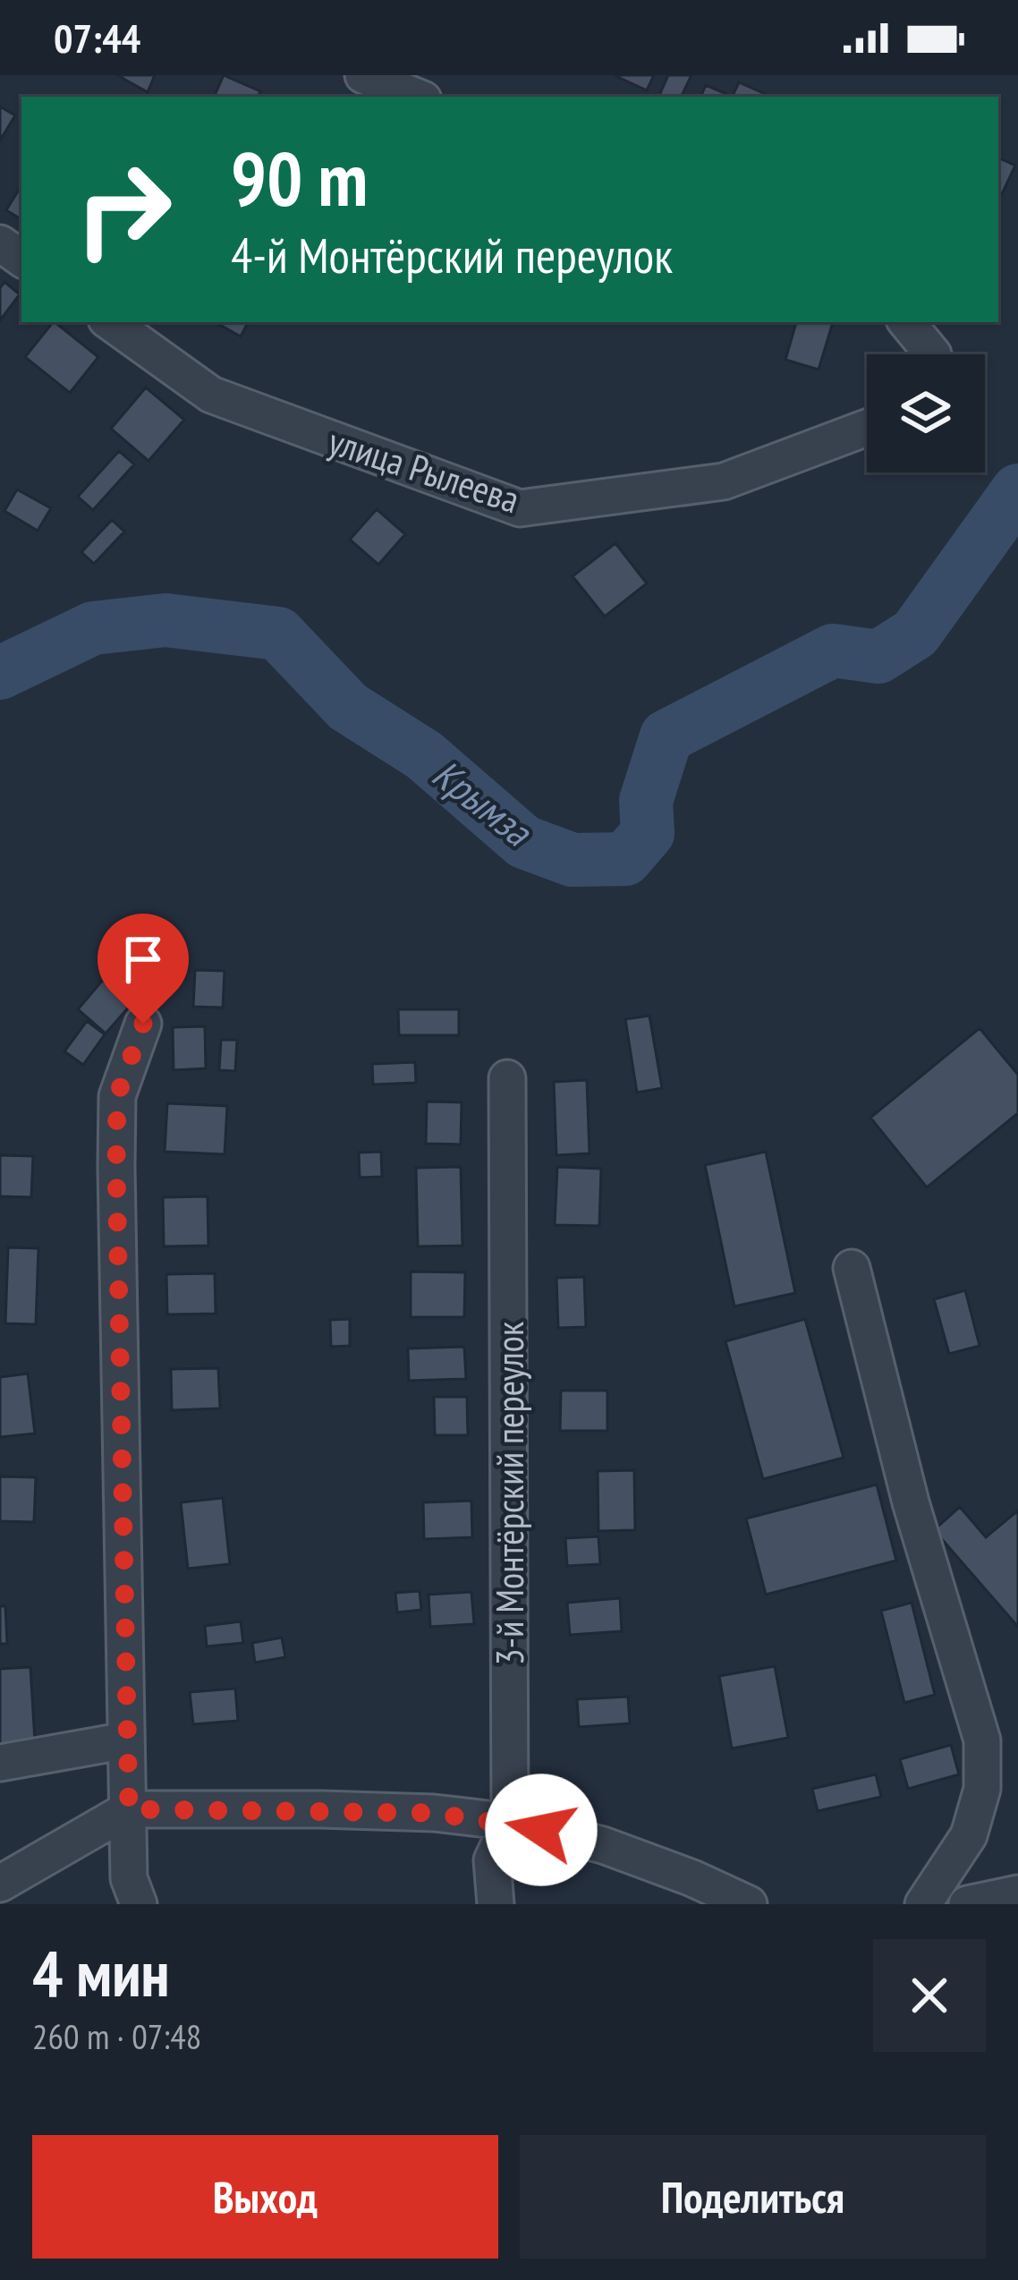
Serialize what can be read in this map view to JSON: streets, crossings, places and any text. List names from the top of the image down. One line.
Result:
{"streets":{"street":["улица Рылеева","3-й Монтёрский переулок"]},"water":["Крымза"],"page":{"status":"07:44","turn":["90 m","4-й Монтёрский переулок"],"heading":["4 мин","260 m · 07:48"],"buttons":["Выход","Поделиться"]}}
